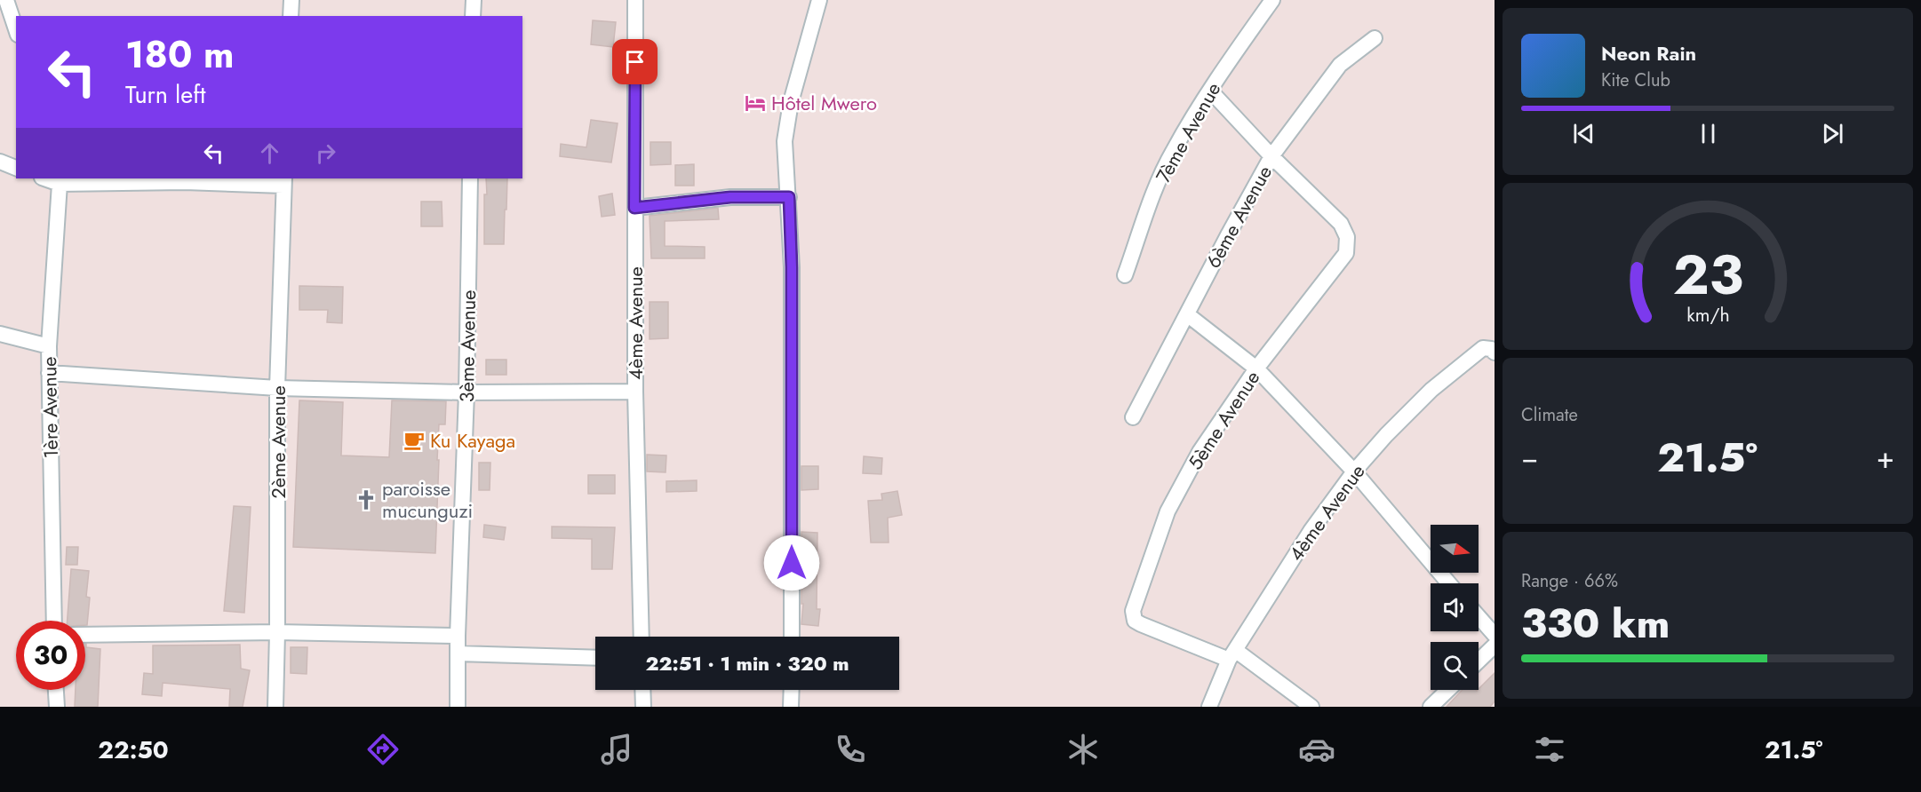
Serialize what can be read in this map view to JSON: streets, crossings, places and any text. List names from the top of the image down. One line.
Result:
{"streets":{"street":["7ème Avenue","6ème Avenue","4ème Avenue","3ème Avenue","1ère Avenue","5ème Avenue","2ème Avenue"]},"crossings":[["6ème Avenue","5ème Avenue"],["4ème Avenue","5ème Avenue"]],"places":{"hotel":["Hôtel Mwero"],"cafe":["Ku Kayaga"],"church":["paroisse mucunguzi"]},"north":"right","page":{"turn":["180 m","Turn left"],"song":["Neon Rain","Kite Club"],"tile":["Climate",["Range · 66%","330 km"]],"heat":["−","21.5°","+"],"limit":"30","trip":"22:51 · 1 min · 320 m","tabs":["22:50","21.5°"],"gauge":["23","km/h"]}}
